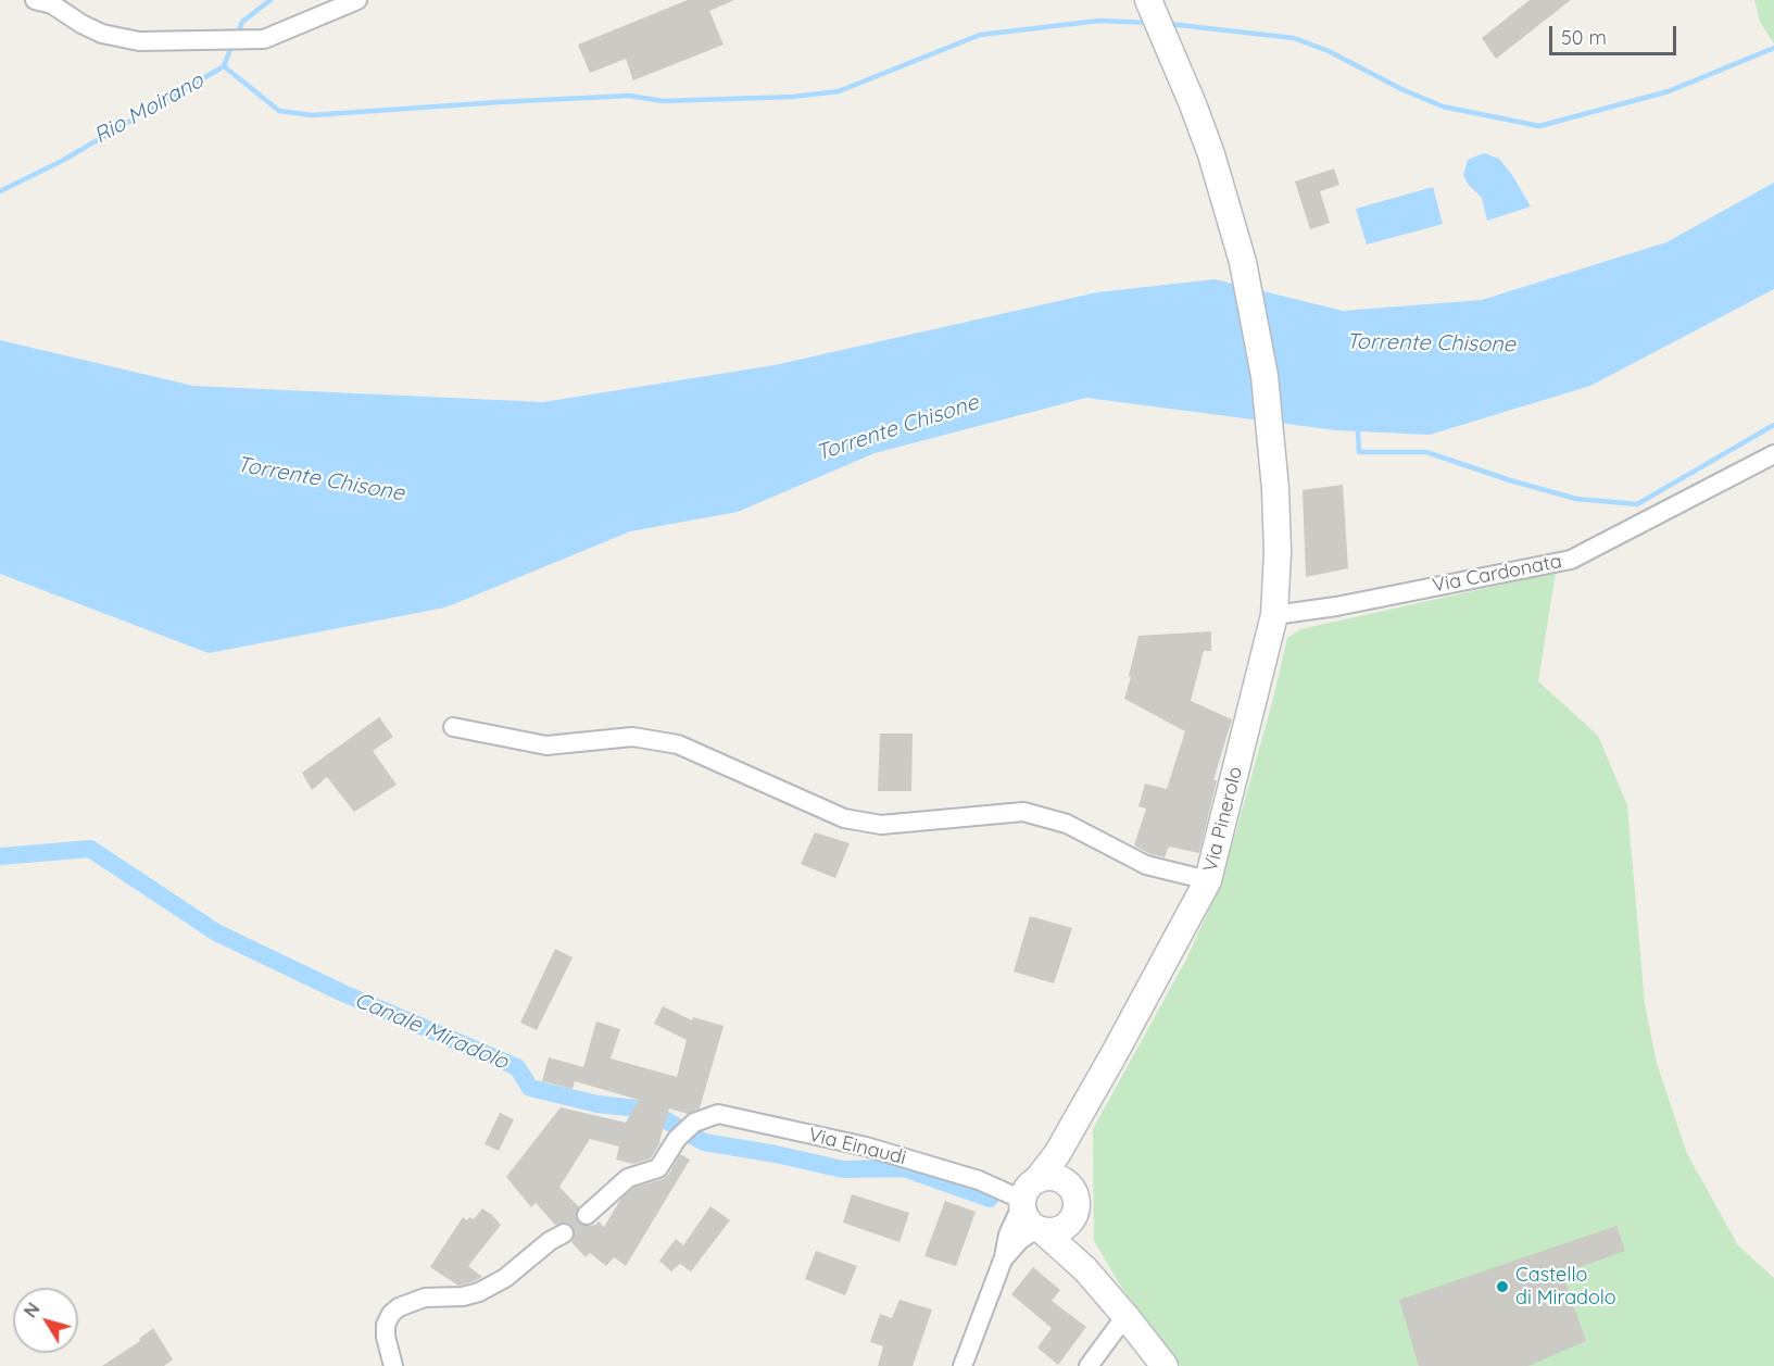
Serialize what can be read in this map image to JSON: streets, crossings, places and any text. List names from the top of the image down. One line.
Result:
{"streets":{"street":["Via Cardonata","Via Pinerolo","Via Einaudi"]},"crossings":[["Via Cardonata","Via Pinerolo"],["Via Pinerolo","Via Einaudi"]],"water":["Rio Moirano","Torrente Chisone","Canale Miradolo"],"places":["Castello di Miradolo"],"scale_bar":"50 m","north":"top left"}
